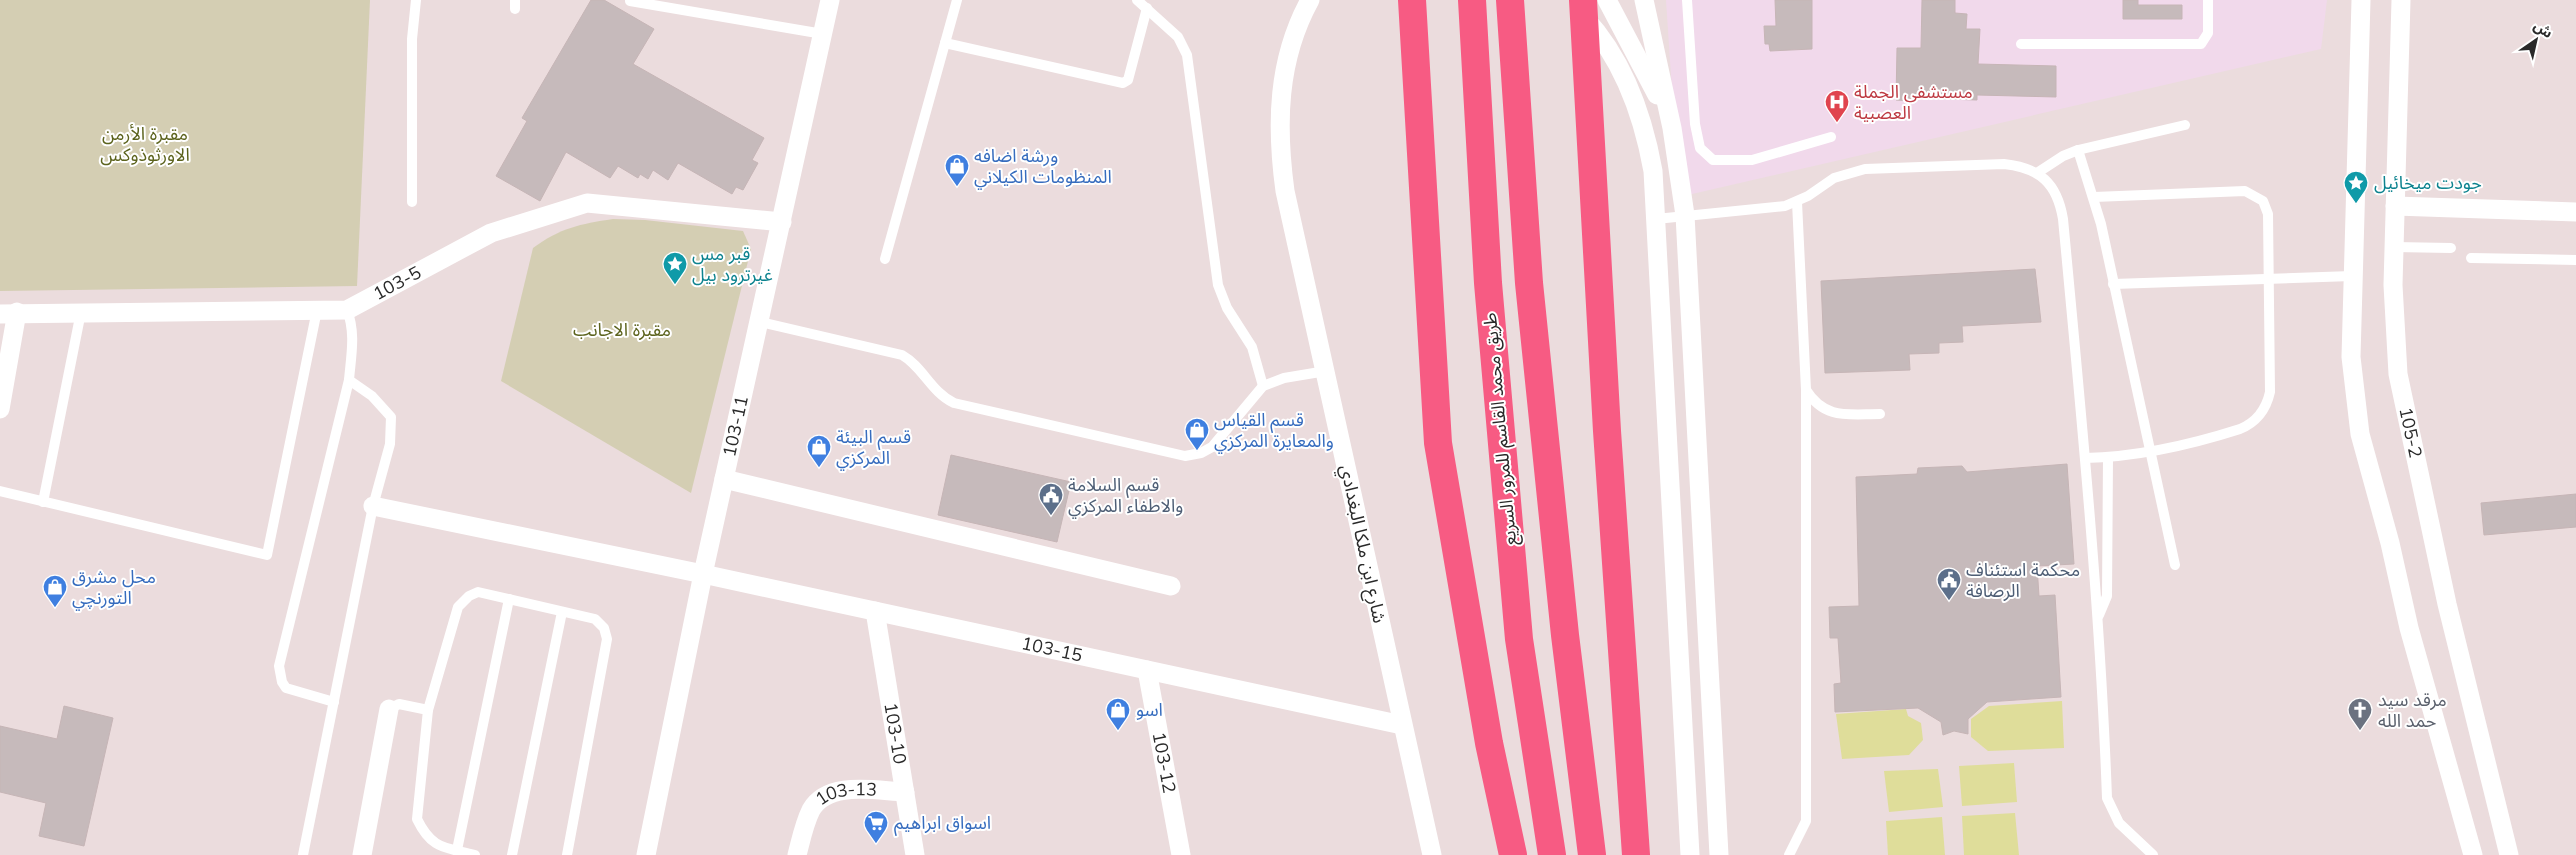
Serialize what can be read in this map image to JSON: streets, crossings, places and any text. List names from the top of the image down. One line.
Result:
{"streets":{"highway":["طريق محمد القاسم للمرور السريع"],"street":["103-5","103-11","105-2","شارع ابن ملكا البغدادي","103-15","103-10","103-12","103-13"]},"crossings":[["103-5","103-11"],["103-11","103-15"],["شارع ابن ملكا البغدادي","103-15"],["103-15","103-10"],["103-15","103-12"],["103-10","103-13"]],"parks":["مقبرة الأرمن الاورثوذوكس","مقبرة الاجانب"],"places":{"hospital":["مستشفى الجملة العصبية"],"shop":["ورشة اضافه المنظومات الكيلاني","قسم القياس والمعايرة المركزي","قسم البيئة المركزي","محل مشرق التورنچي","اسو"],"place":["جودت ميخائيل","قبر مس غيرترود بيل"],"public building":["قسم السلامة والاطفاء المركزي","محكمة استئناف الرصافة"],"church":["مرقد سيد حمد الله"],"supermarket":["اسواق ابراهيم"]},"north":"top right"}
